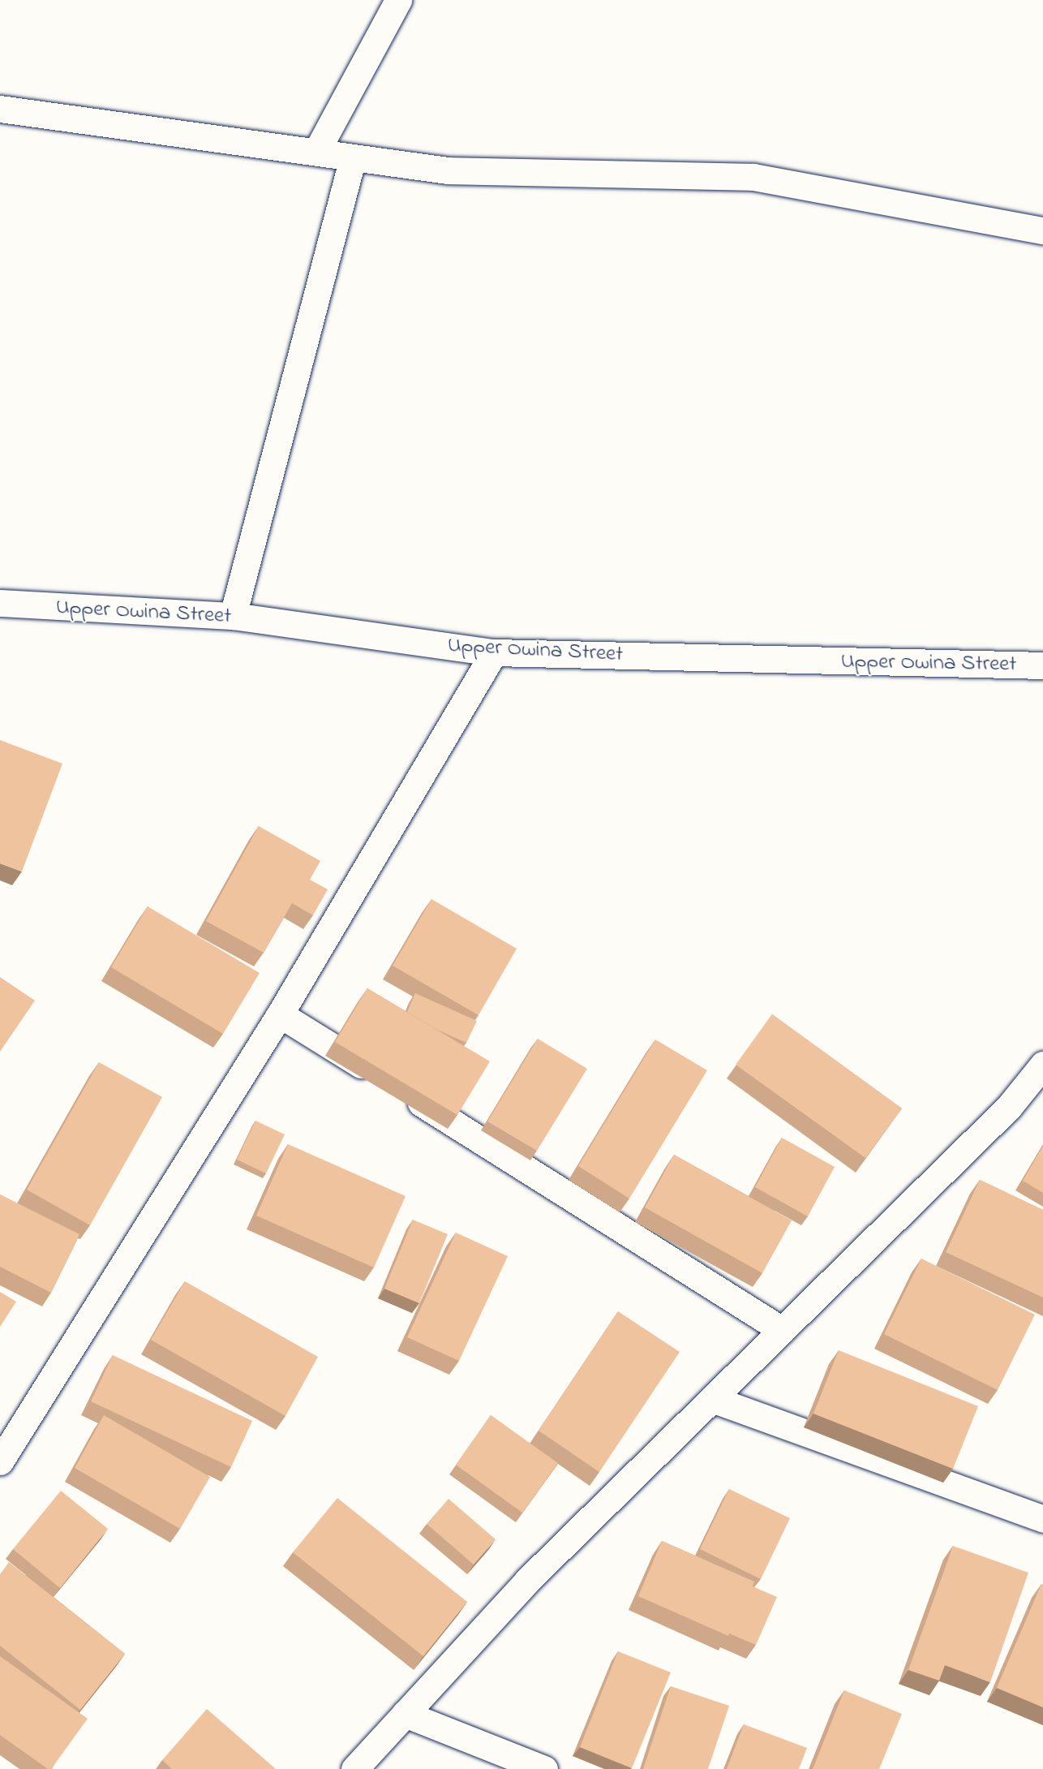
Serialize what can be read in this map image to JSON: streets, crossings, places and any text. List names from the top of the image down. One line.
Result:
{"streets":{"street":["Upper Owina Street"]}}
